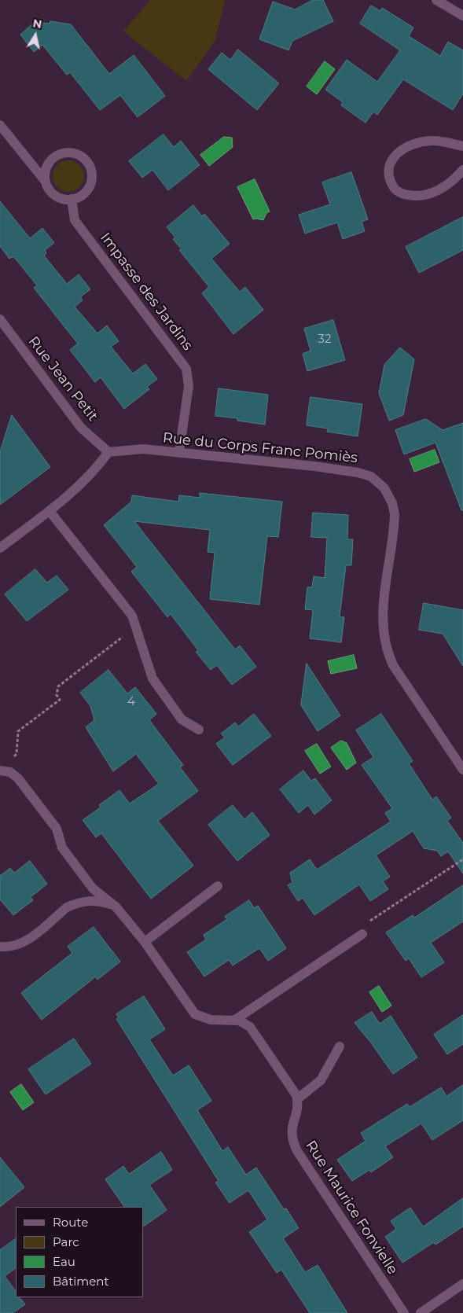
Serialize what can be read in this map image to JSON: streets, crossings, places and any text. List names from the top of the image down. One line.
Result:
{"streets":{"street":["Impasse des Jardins","Rue Jean Petit","Rue du Corps Franc Pomiès","Rue Maurice Fonvielle"]},"crossings":[["Impasse des Jardins","Rue du Corps Franc Pomiès"],["Rue Jean Petit","Rue du Corps Franc Pomiès"]],"house_numbers":["32","4"],"legend":["Route","Parc","Eau","Bâtiment"],"north":"top"}
